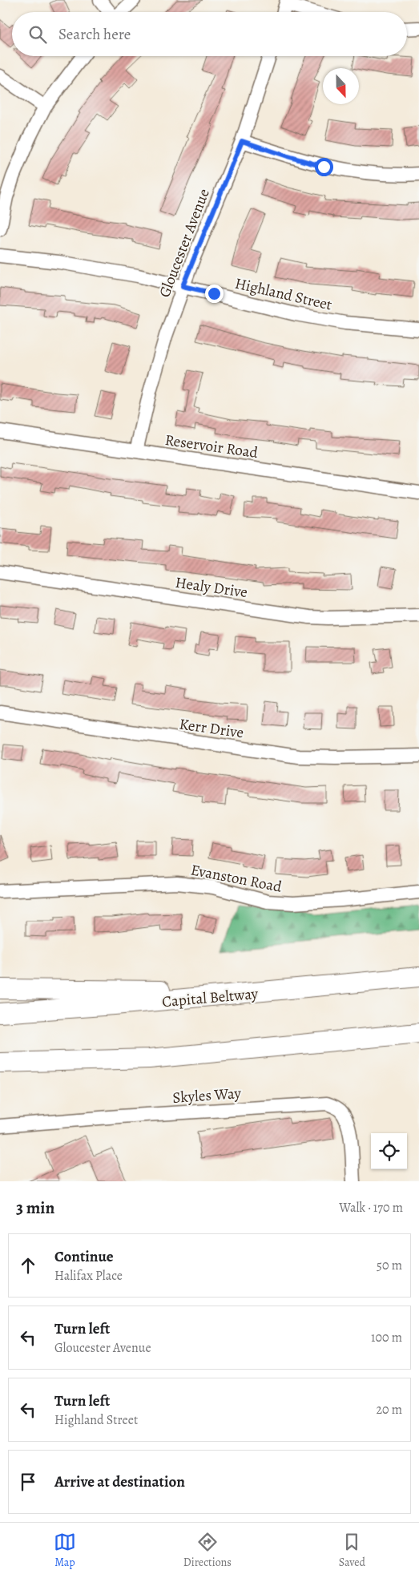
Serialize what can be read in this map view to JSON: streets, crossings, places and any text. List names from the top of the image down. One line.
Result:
{"streets":{"highway":["Capital Beltway"],"street":["Gloucester Avenue","Highland Street","Reservoir Road","Healy Drive","Kerr Drive","Evanston Road","Skyles Way"]},"crossings":[["Gloucester Avenue","Highland Street"],["Gloucester Avenue","Reservoir Road"]],"north":"bottom","page":{"search":"Search here","heading":["3 min","Walk · 170 m"],"list":[["Continue","Halifax Place","50 m"],["Turn left","Gloucester Avenue","100 m"],["Turn left","Highland Street","20 m"],"Arrive at destination"],"nav":["Map","Directions","Saved"]}}
